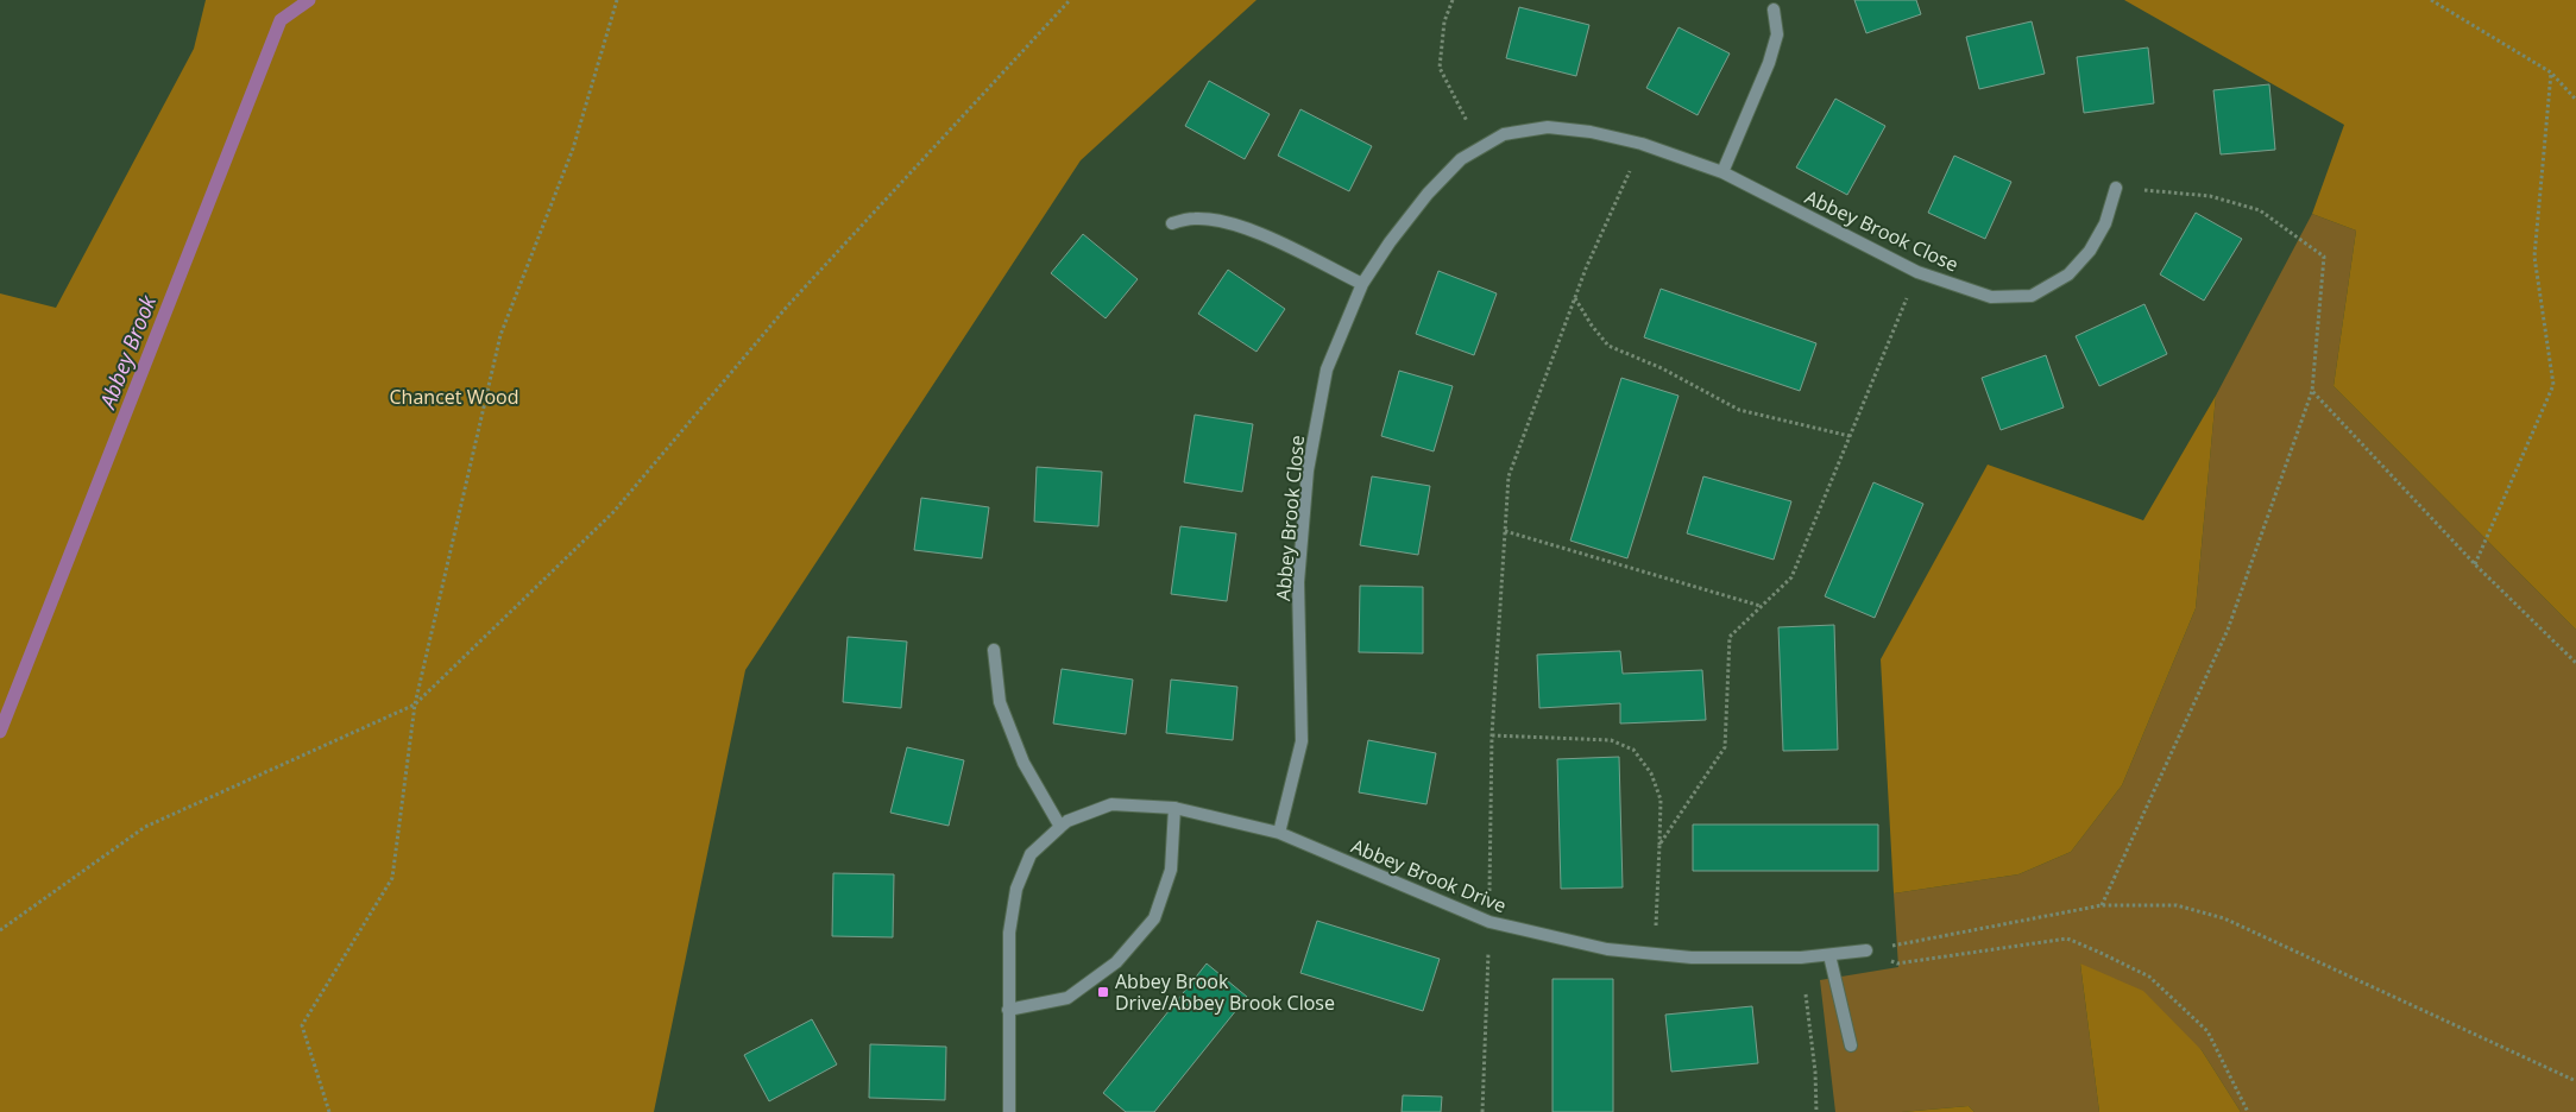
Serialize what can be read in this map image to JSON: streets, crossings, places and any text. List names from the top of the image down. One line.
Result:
{"streets":{"street":["Abbey Brook Close","Abbey Brook Drive"]},"crossings":[["Abbey Brook Close","Abbey Brook Drive"]],"water":["Abbey Brook"],"parks":["Chancet Wood"],"places":{"transit":["Abbey Brook Drive/Abbey Brook Close"]}}
